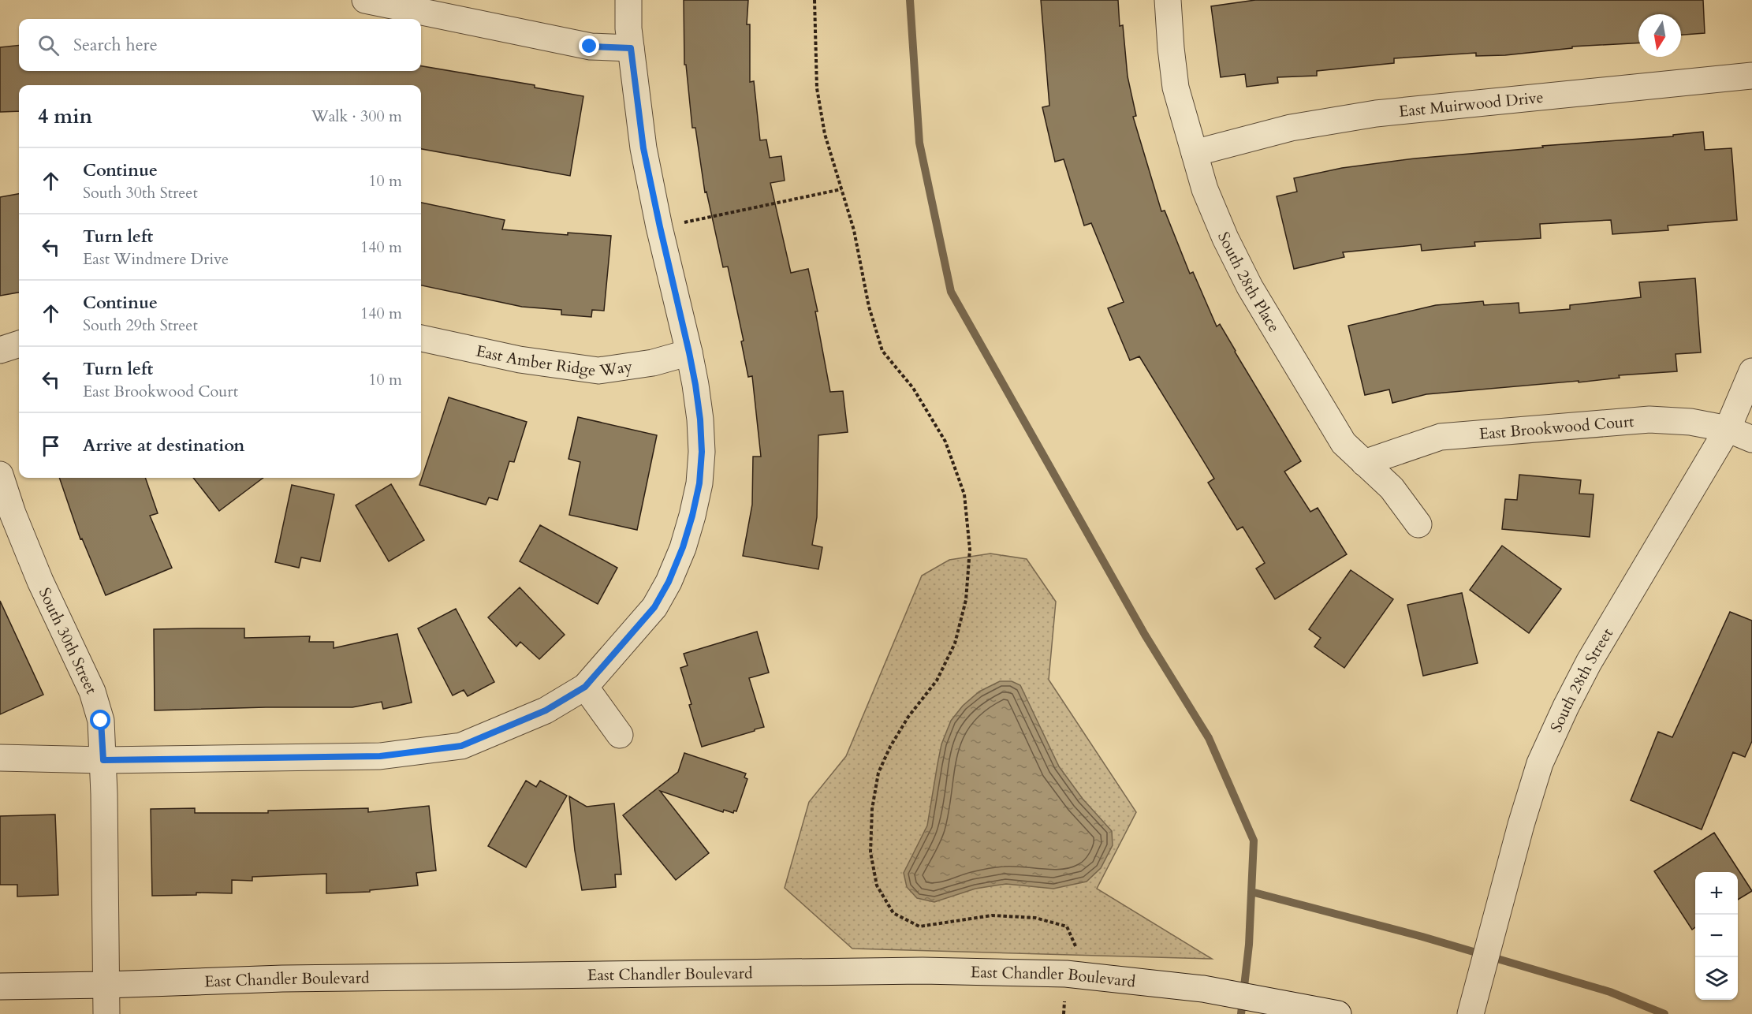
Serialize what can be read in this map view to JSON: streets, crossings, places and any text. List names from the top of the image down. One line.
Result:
{"streets":{"street":["East Muirwood Drive","South 28th Place","East Amber Ridge Way","East Brookwood Court","South 30th Street","South 28th Street","East Chandler Boulevard"]},"crossings":[["East Muirwood Drive","South 28th Place"],["South 28th Place","East Brookwood Court"],["East Brookwood Court","South 28th Street"],["South 30th Street","East Chandler Boulevard"]],"north":"bottom","page":{"search":"Search here","heading":["4 min","Walk · 300 m"],"list":[["Continue","South 30th Street","10 m"],["Turn left","East Windmere Drive","140 m"],["Continue","South 29th Street","140 m"],["Turn left","East Brookwood Court","10 m"],"Arrive at destination"],"map_buttons":["+","−"]}}
